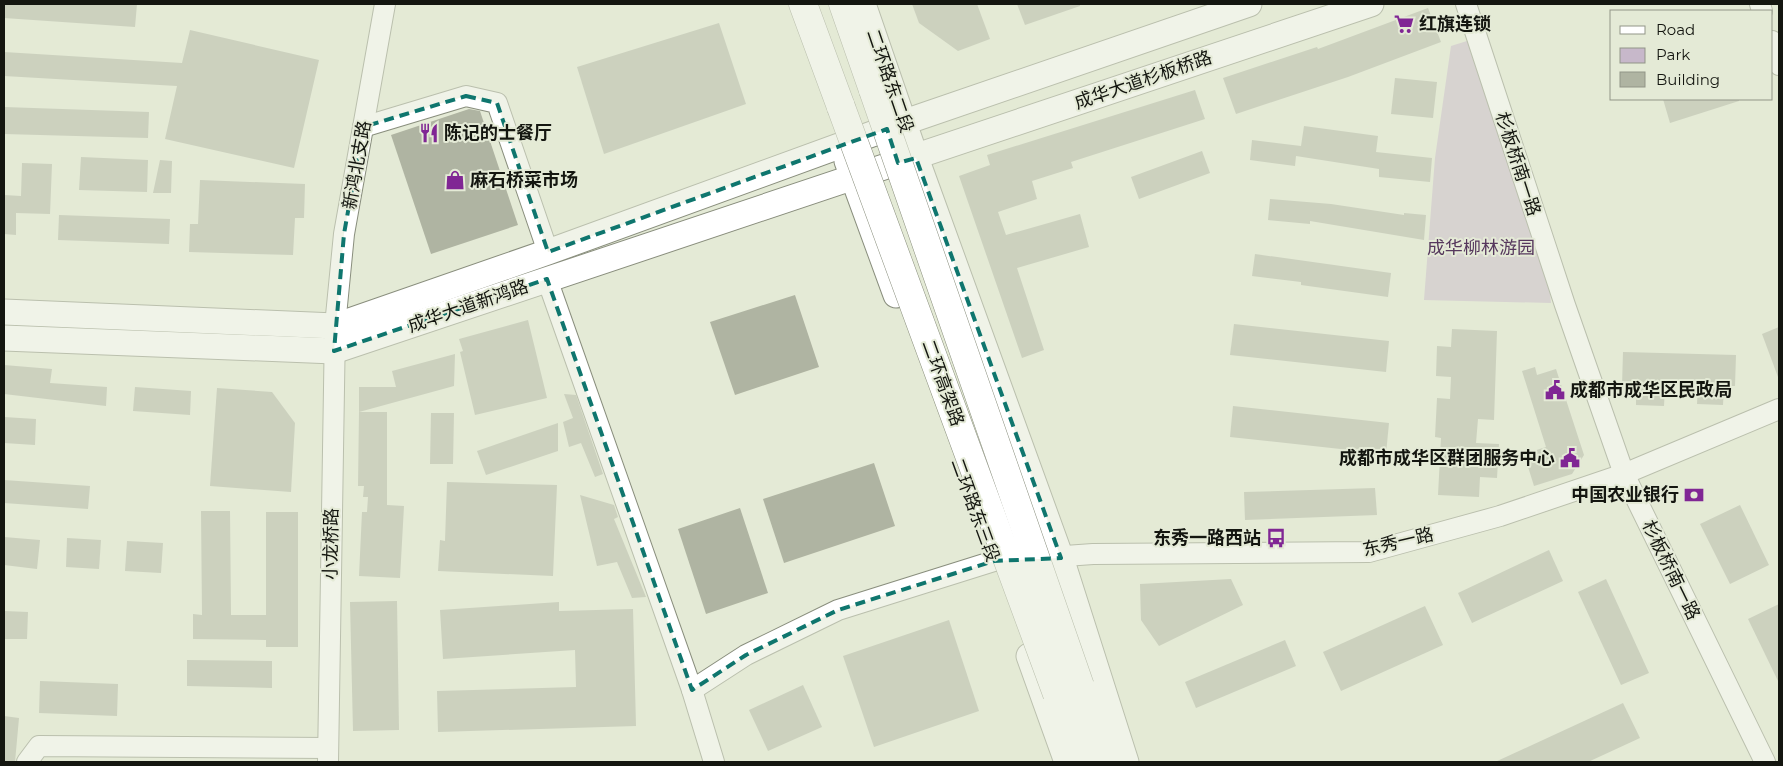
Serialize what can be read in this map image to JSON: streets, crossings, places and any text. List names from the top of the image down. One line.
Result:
{"streets":{"highway":["二环高架路"],"main road":["成华大道杉板桥路","二环路东二段","成华大道新鸿路","二环路东三段"],"street":["杉板桥南一路","新鸿北支路","东秀一路","小龙桥路"]},"crossings":[["成华大道杉板桥路","二环路东二段"],["成华大道杉板桥路","成华大道新鸿路"],["二环路东二段","成华大道新鸿路"],["杉板桥南一路","东秀一路"],["新鸿北支路","成华大道新鸿路"],["新鸿北支路","小龙桥路"],["成华大道新鸿路","二环路东三段"],["成华大道新鸿路","小龙桥路"],["二环路东三段","东秀一路"]],"parks":["成华柳林游园"],"places":{"supermarket":["红旗连锁"],"restaurant":["陈记的士餐厅"],"shop":["麻石桥菜市场"],"public building":["成都市成华区民政局","成都市成华区群团服务中心"],"bank":["中国农业银行"],"bus stop":["东秀一路西站"]},"legend":["Road","Park","Building"]}
